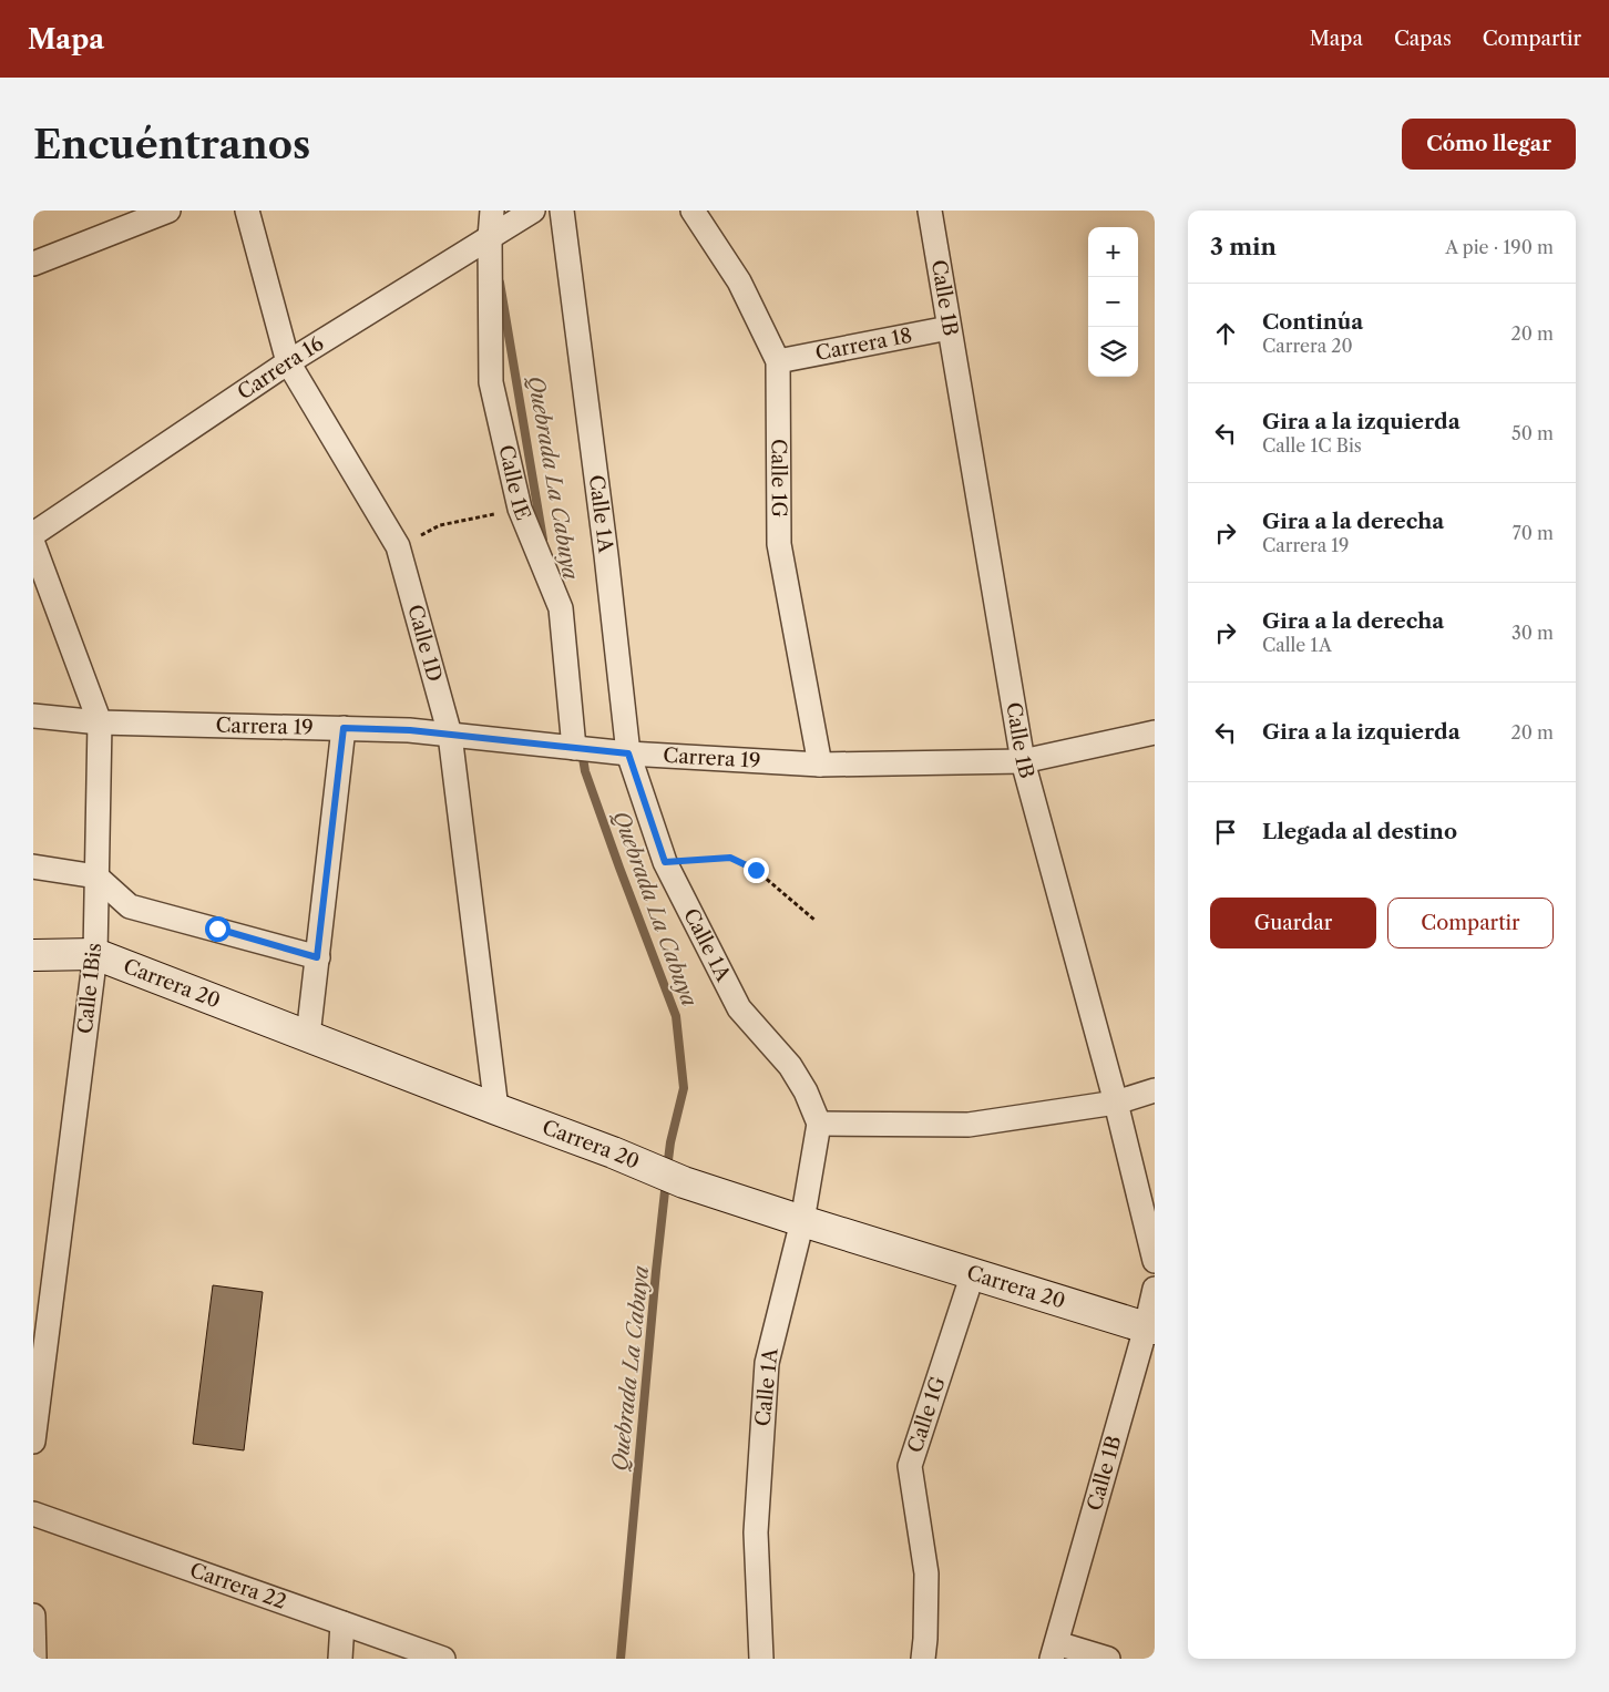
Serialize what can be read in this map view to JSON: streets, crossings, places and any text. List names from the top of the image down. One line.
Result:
{"streets":{"street":["Calle 1B","Carrera 18","Carrera 16","Calle 1G","Calle 1E","Calle 1A","Calle 1D","Carrera 19","Carrera 20","Calle 1Bis","Carrera 22"]},"crossings":[["Calle 1B","Carrera 18"],["Calle 1B","Carrera 19"],["Calle 1B","Carrera 20"],["Carrera 18","Calle 1G"],["Carrera 16","Calle 1E"],["Carrera 16","Calle 1D"],["Calle 1G","Carrera 19"],["Calle 1G","Carrera 20"],["Calle 1E","Carrera 19"],["Calle 1A","Carrera 19"],["Calle 1A","Carrera 20"],["Calle 1D","Carrera 19"],["Calle 1D","Carrera 20"],["Carrera 19","Calle 1Bis"],["Carrera 20","Calle 1Bis"]],"water":["Quebrada La Cabuya"],"page":{"header":"Mapa","nav":["Mapa","Capas","Compartir"],"buttons":["Cómo llegar",["Guardar","Compartir"]],"title":"Encuéntranos","heading":["3 min","A pie · 190 m"],"map_buttons":["+","−"],"list":[["Continúa","Carrera 20","20 m"],["Gira a la izquierda","Calle 1C Bis","50 m"],["Gira a la derecha","Carrera 19","70 m"],["Gira a la derecha","Calle 1A","30 m"],["Gira a la izquierda","20 m"],"Llegada al destino"]}}
